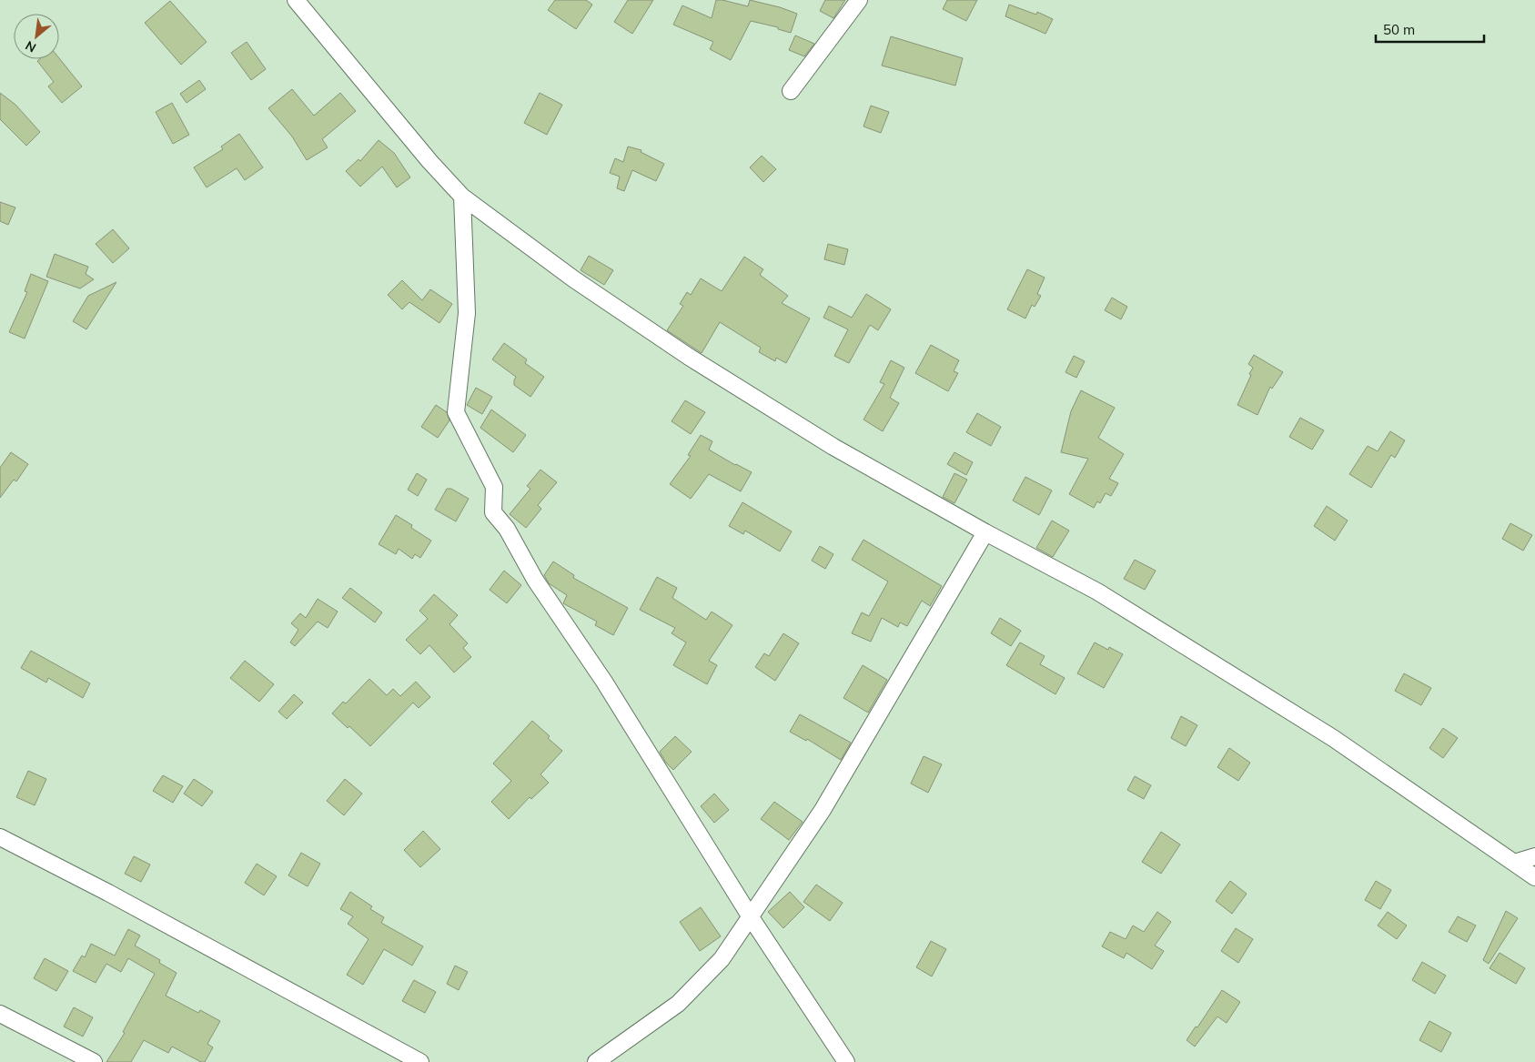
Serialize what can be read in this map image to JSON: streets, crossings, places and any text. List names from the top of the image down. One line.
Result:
{"scale_bar":"50 m","north":"bottom left"}
